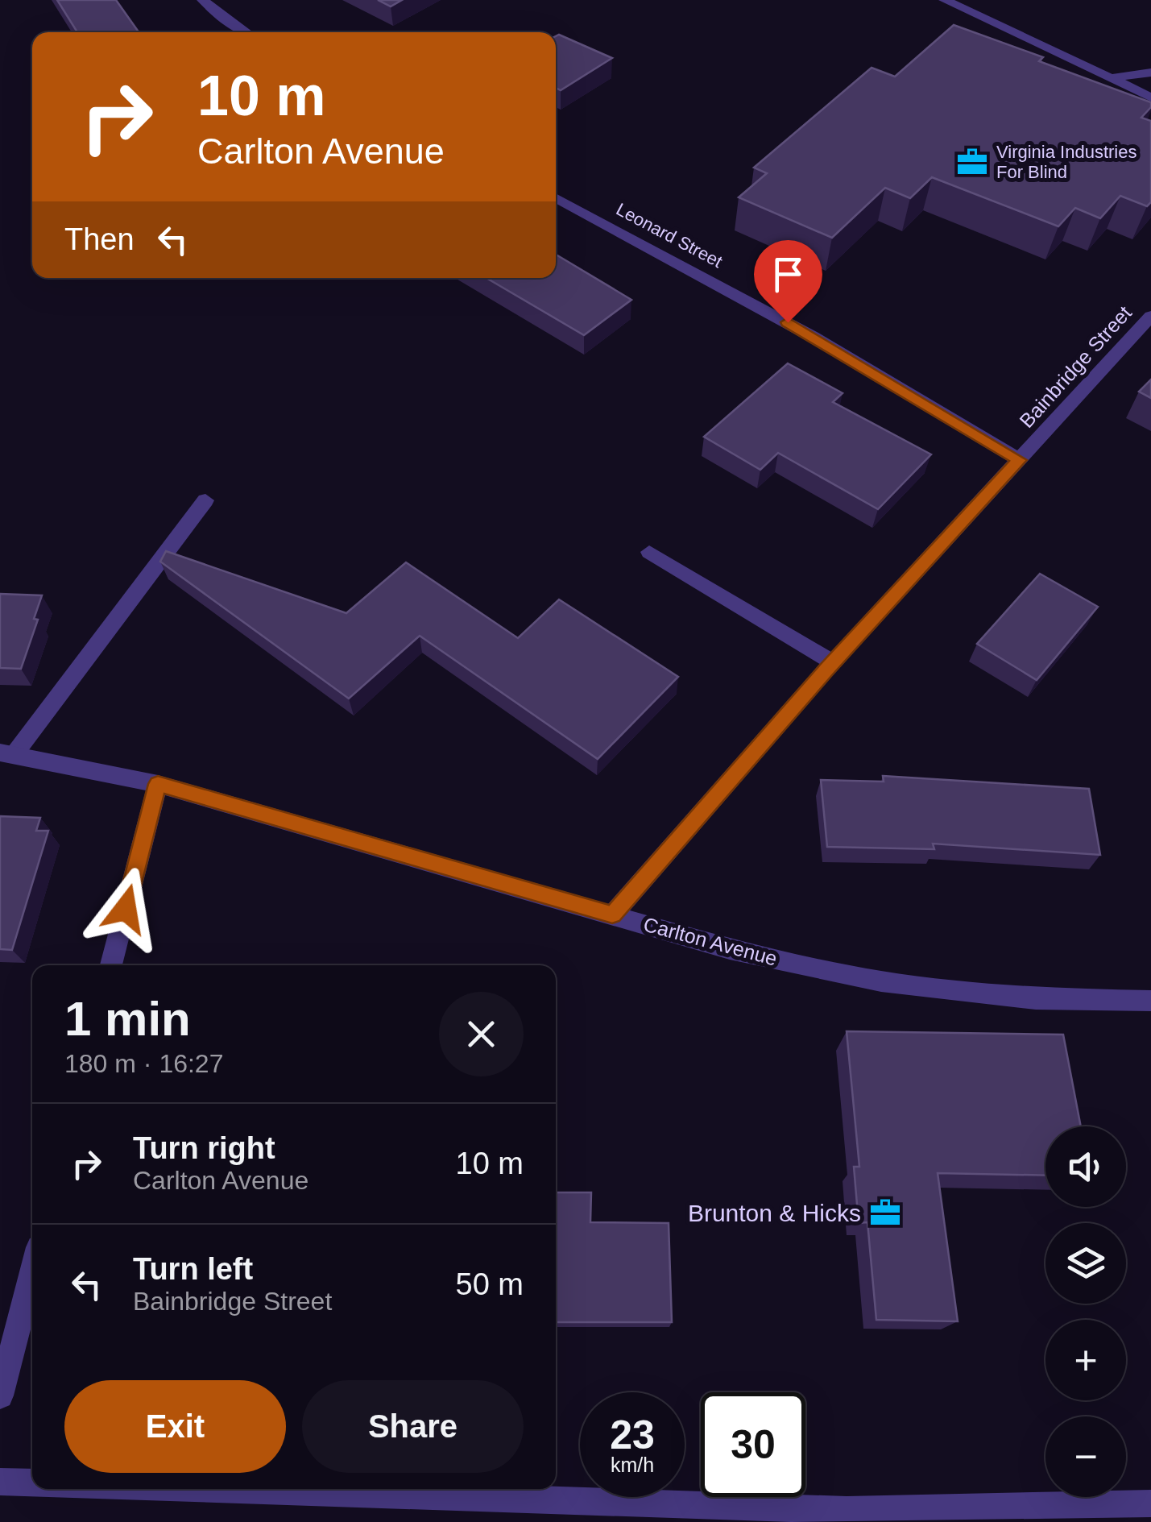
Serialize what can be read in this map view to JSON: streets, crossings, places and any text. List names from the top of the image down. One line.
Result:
{"streets":{"street":["Leonard Street","Bainbridge Street","Carlton Avenue"]},"crossings":[["Leonard Street","Bainbridge Street"],["Bainbridge Street","Carlton Avenue"]],"places":{"office":["Virginia Industries For Blind","Brunton & Hicks"]},"page":{"turn":["10 m","Carlton Avenue"],"then":"Then","heading":["1 min","180 m · 16:27"],"list":[{"name":"Turn right","note":"Carlton Avenue","value":"10 m"},{"name":"Turn left","note":"Bainbridge Street","value":"50 m"}],"map_buttons":["+","−"],"buttons":["Exit","Share"],"speed":"23 km/h","limit":"30"}}
